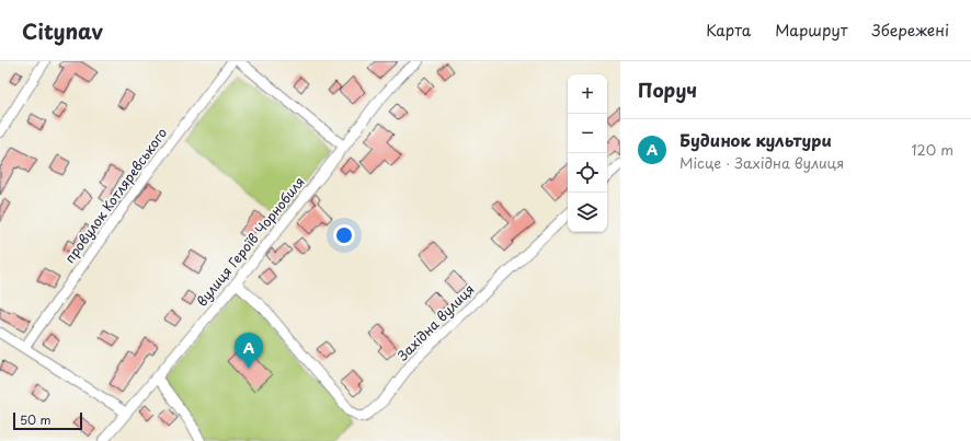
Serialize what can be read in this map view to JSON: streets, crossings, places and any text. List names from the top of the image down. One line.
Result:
{"streets":{"street":["провулок Котляревського","вулиця Героїв Чорнобиля","Західна вулиця"]},"crossings":[["вулиця Героїв Чорнобиля","Західна вулиця"]],"scale_bar":"50 m","page":{"header":"Citynav","nav":["Карта","Маршрут","Збережені"],"heading":"Поруч","map_buttons":["+","−"],"list":[{"mark":"A","name":"Будинок культури","note":"Місце · Західна вулиця","value":"120 m"}],"pins":"A","scale":"50 m"}}
